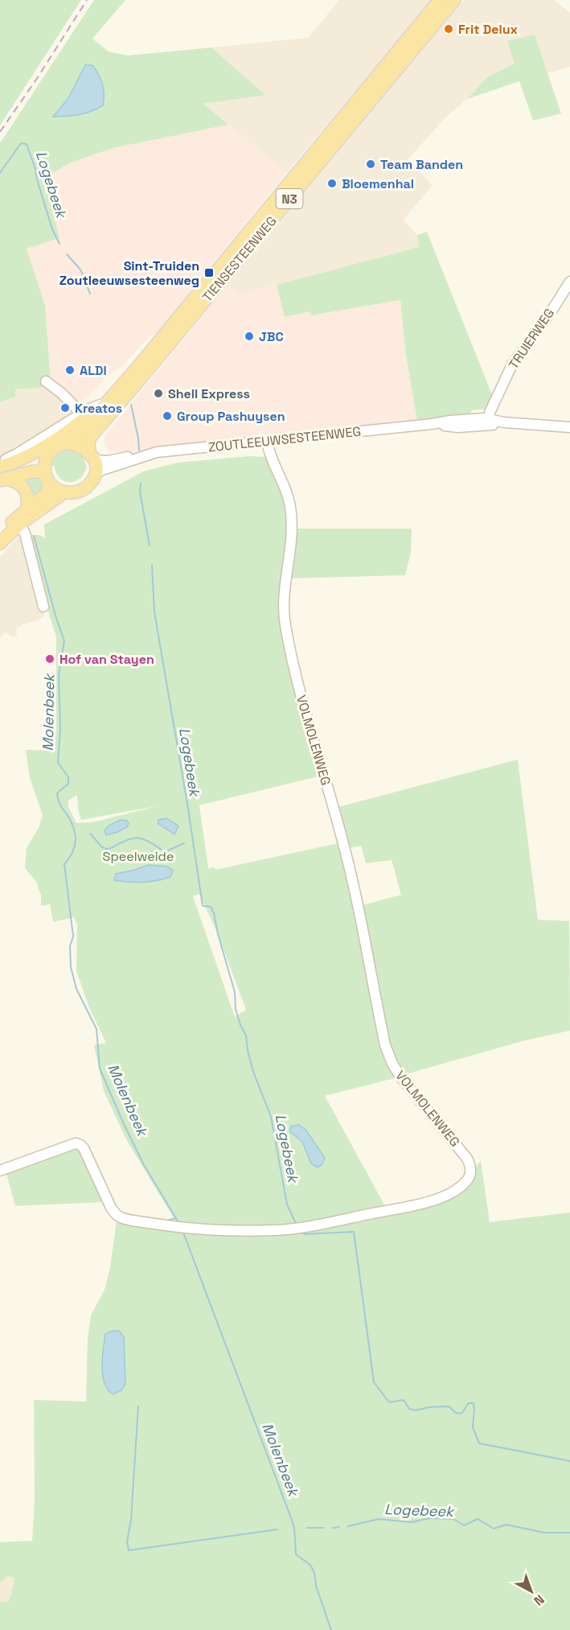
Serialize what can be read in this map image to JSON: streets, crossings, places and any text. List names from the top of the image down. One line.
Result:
{"streets":{"main road":["N3","TIENSESTEENWEG"],"street":["TRUIERWEG","ZOUTLEEUWSESTEENWEG","VOLMOLENWEG"]},"crossings":[["N3","TIENSESTEENWEG"],["N3","ZOUTLEEUWSESTEENWEG"],["TIENSESTEENWEG","ZOUTLEEUWSESTEENWEG"],["TRUIERWEG","ZOUTLEEUWSESTEENWEG"],["ZOUTLEEUWSESTEENWEG","VOLMOLENWEG"]],"water":["Logebeek","Molenbeek"],"parks":["Speelweide"],"places":{"other":["Frit Delux","Team Banden","Bloemenhal","JBC","ALDI","Shell Express","Kreatos","Group Pashuysen","Hof van Stayen"],"transit":["Sint-Truiden Zoutleeuwsesteenweg"]},"north":"bottom right"}
